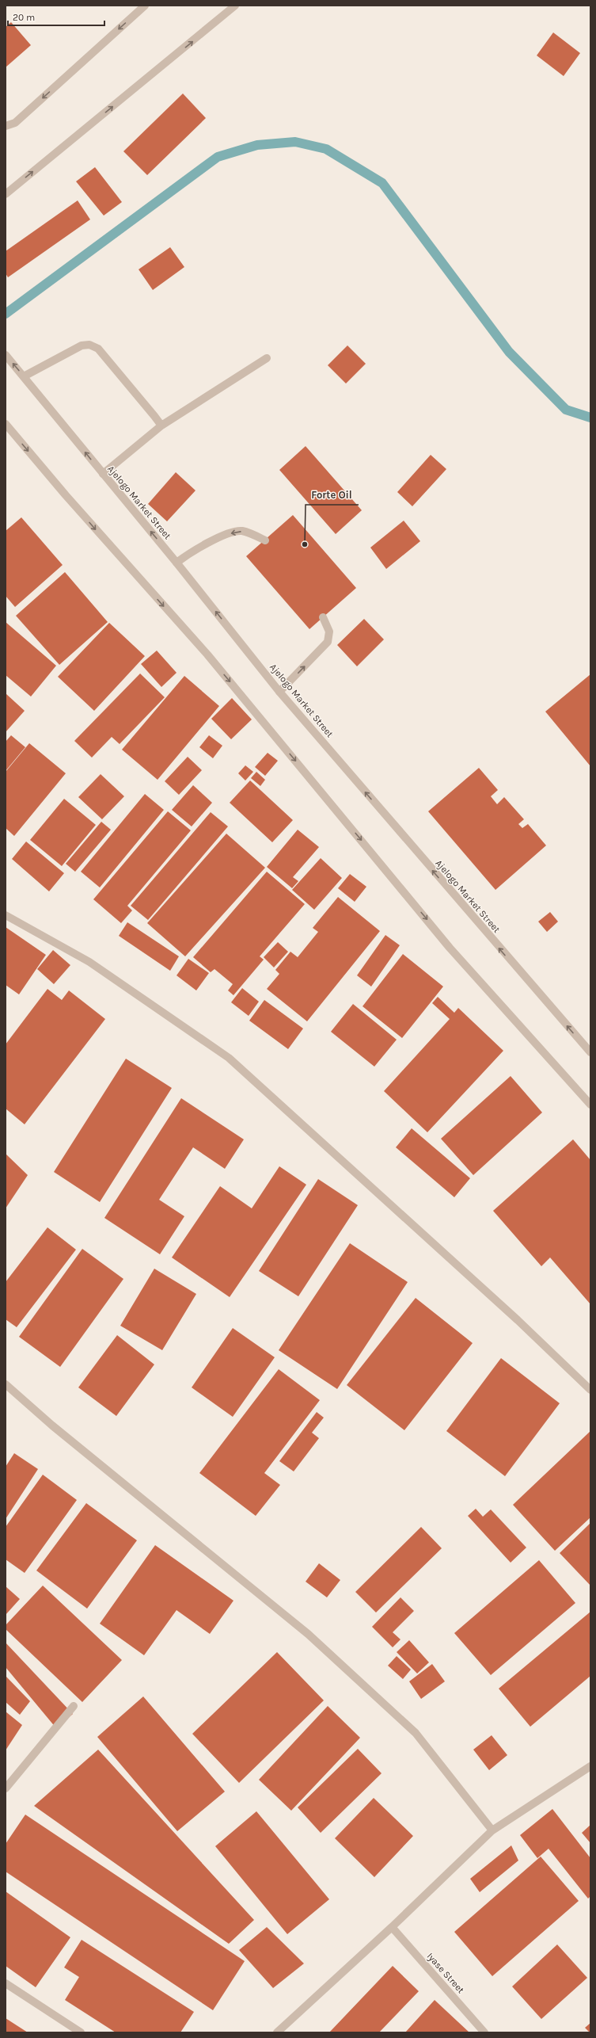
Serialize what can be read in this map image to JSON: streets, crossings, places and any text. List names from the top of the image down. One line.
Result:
{"streets":{"street":["Ajelogo Market Street","Iyase Street"]},"places":["Forte Oil"],"scale_bar":"20 m"}
